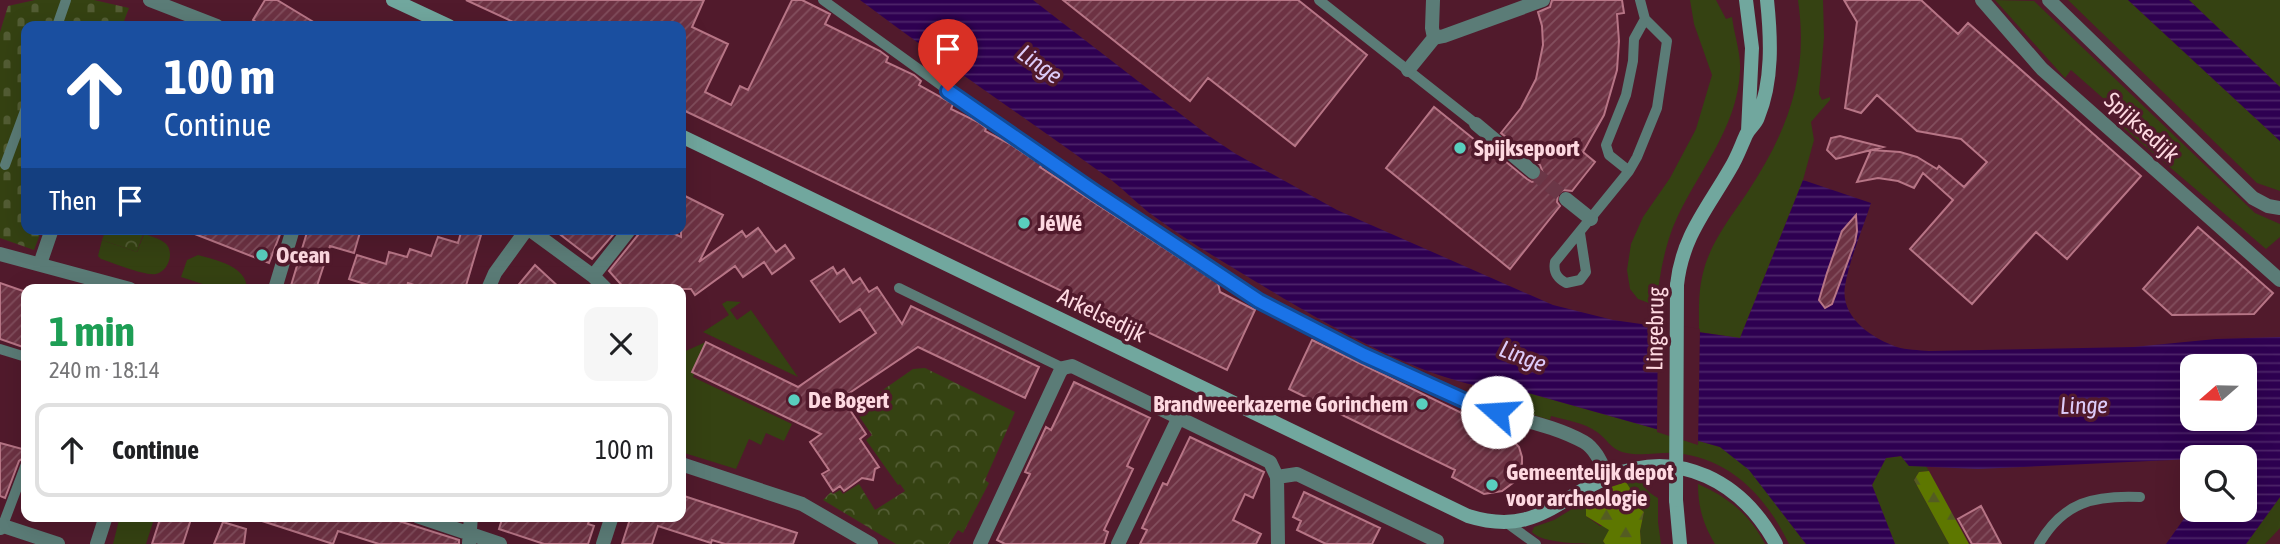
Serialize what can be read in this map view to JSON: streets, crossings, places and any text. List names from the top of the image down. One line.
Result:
{"streets":{"main road":["Arkelsedijk","Lingebrug"],"street":["Spijksedijk"]},"water":["Linge"],"places":["Spijksepoort","JéWé","Ocean","De Bogert","Brandweerkazerne Gorinchem","Gemeentelijk depot voor archeologie"],"north":"left","page":{"turn":["100 m","Continue"],"then":"Then","heading":["1 min","240 m · 18:14"],"list":[{"name":"Continue","value":"100 m"}]}}
